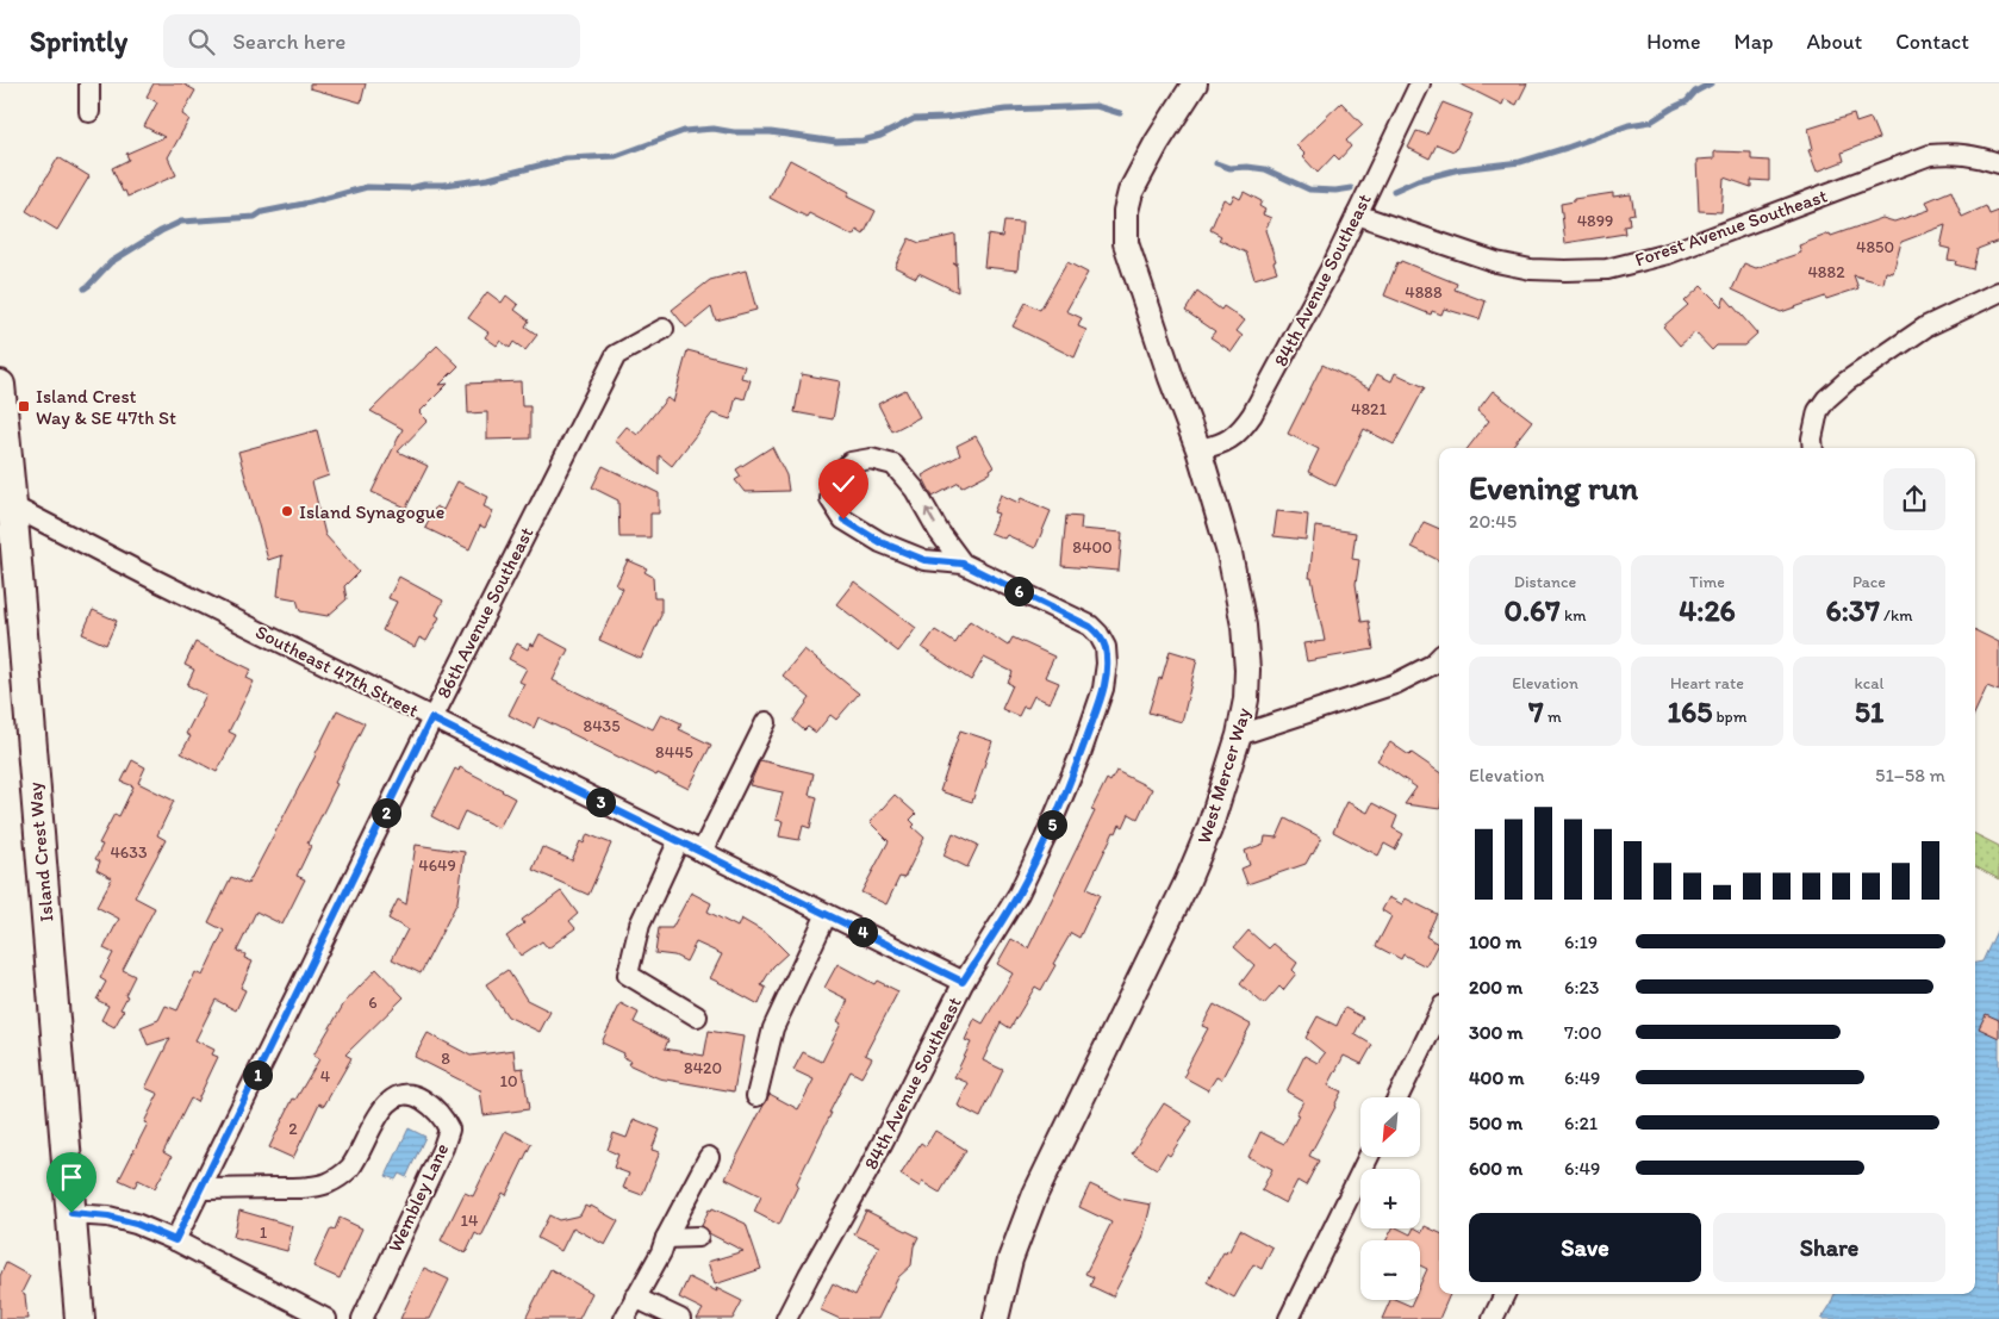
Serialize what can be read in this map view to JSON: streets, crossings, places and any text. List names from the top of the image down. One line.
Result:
{"streets":{"main road":["Island Crest Way"],"street":["Forest Avenue Southeast","84th Avenue Southeast","86th Avenue Southeast","Southeast 47th Street","West Mercer Way","Wembley Lane"]},"crossings":[["Forest Avenue Southeast","84th Avenue Southeast"],["84th Avenue Southeast","Southeast 47th Street"],["84th Avenue Southeast","West Mercer Way"],["86th Avenue Southeast","Southeast 47th Street"],["86th Avenue Southeast","Wembley Lane"],["Southeast 47th Street","Island Crest Way"]],"places":{"transit":["Island Crest Way & SE 47th St"],"other":["Island Synagogue"]},"house_numbers":["4899","4850","4882","4888","4821","8400","8435","8445","4633","4649","6","8","8420","4","10","2","14","1"],"north":"bottom left","page":{"header":"Sprintly","search":"Search here","nav":["Home","Map","About","Contact"],"heading":["Evening run","20:45"],"stats":[["Distance","0.67 km"],["Time","4:26"],["Pace","6:37 /km"],["Elevation","7 m"],["Heart rate","165 bpm"],["kcal","51"]],"pins":["6","3","2","5","4","1"],"chart":["Elevation","51–58 m"],"list":[{"name":"100 m","note":"6:19"},{"name":"200 m","note":"6:23"},{"name":"300 m","note":"7:00"},{"name":"400 m","note":"6:49"},{"name":"500 m","note":"6:21"},{"name":"600 m","note":"6:49"}],"map_buttons":["+","−"],"buttons":["Save","Share"]}}
